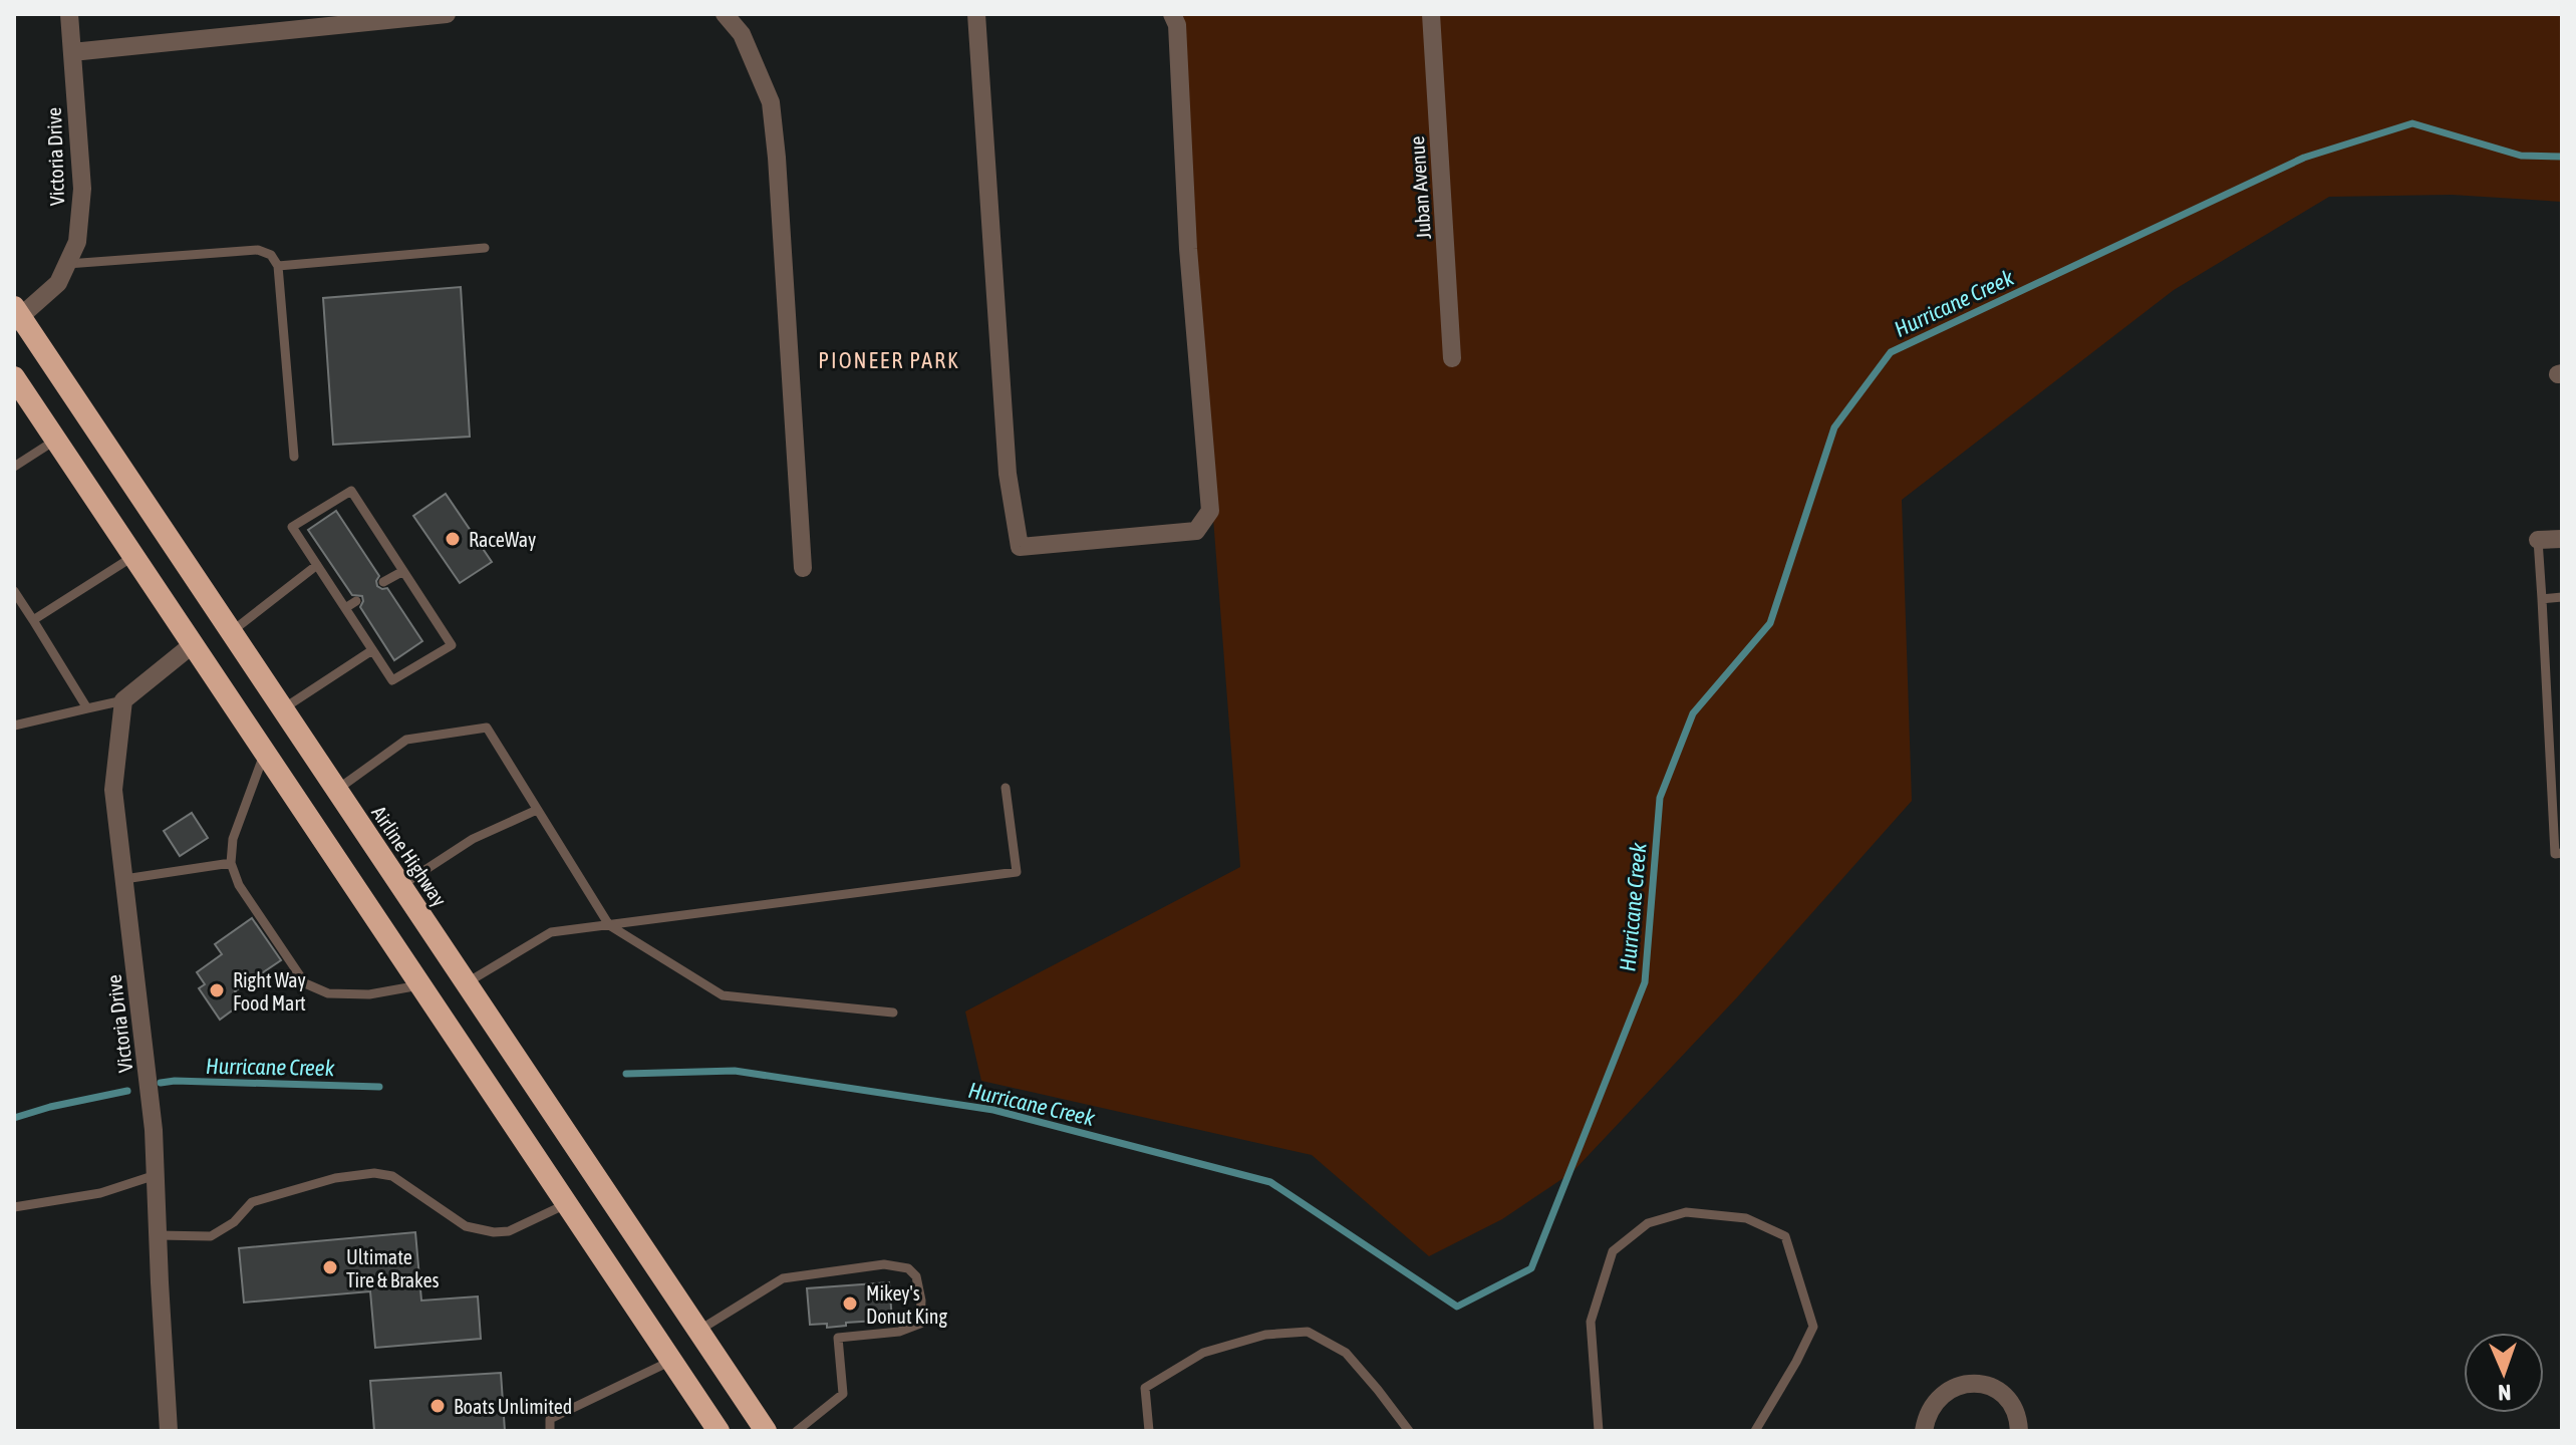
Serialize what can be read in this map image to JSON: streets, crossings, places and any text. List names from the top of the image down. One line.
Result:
{"streets":{"highway":["Airline Highway"],"street":["Victoria Drive","Juban Avenue"]},"crossings":[["Victoria Drive","Airline Highway"]],"districts":["PIONEER PARK"],"water":["Hurricane Creek"],"places":["RaceWay","Right Way Food Mart","Ultimate Tire & Brakes","Mikey's Donut King","Boats Unlimited"],"north":"bottom"}
